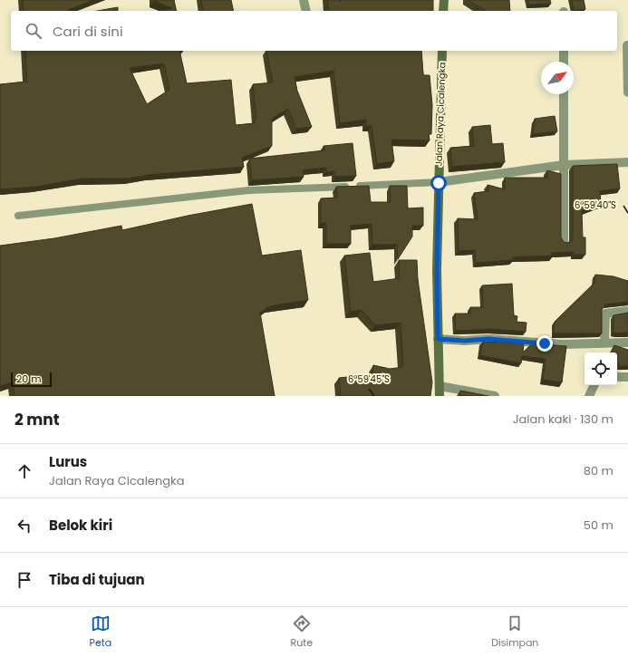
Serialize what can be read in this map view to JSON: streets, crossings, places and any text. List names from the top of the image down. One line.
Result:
{"streets":{"main road":["Jalan Raya Cicalengka"]},"scale_bar":"20 m","north":"top right","page":{"search":"Cari di sini","scale":"20 m","heading":["2 mnt","Jalan kaki · 130 m"],"list":[["Lurus","Jalan Raya Cicalengka","80 m"],["Belok kiri","50 m"],"Tiba di tujuan"],"nav":["Peta","Rute","Disimpan"]},"coordinates":["6°59'40\"S","6°59'45\"S"]}
